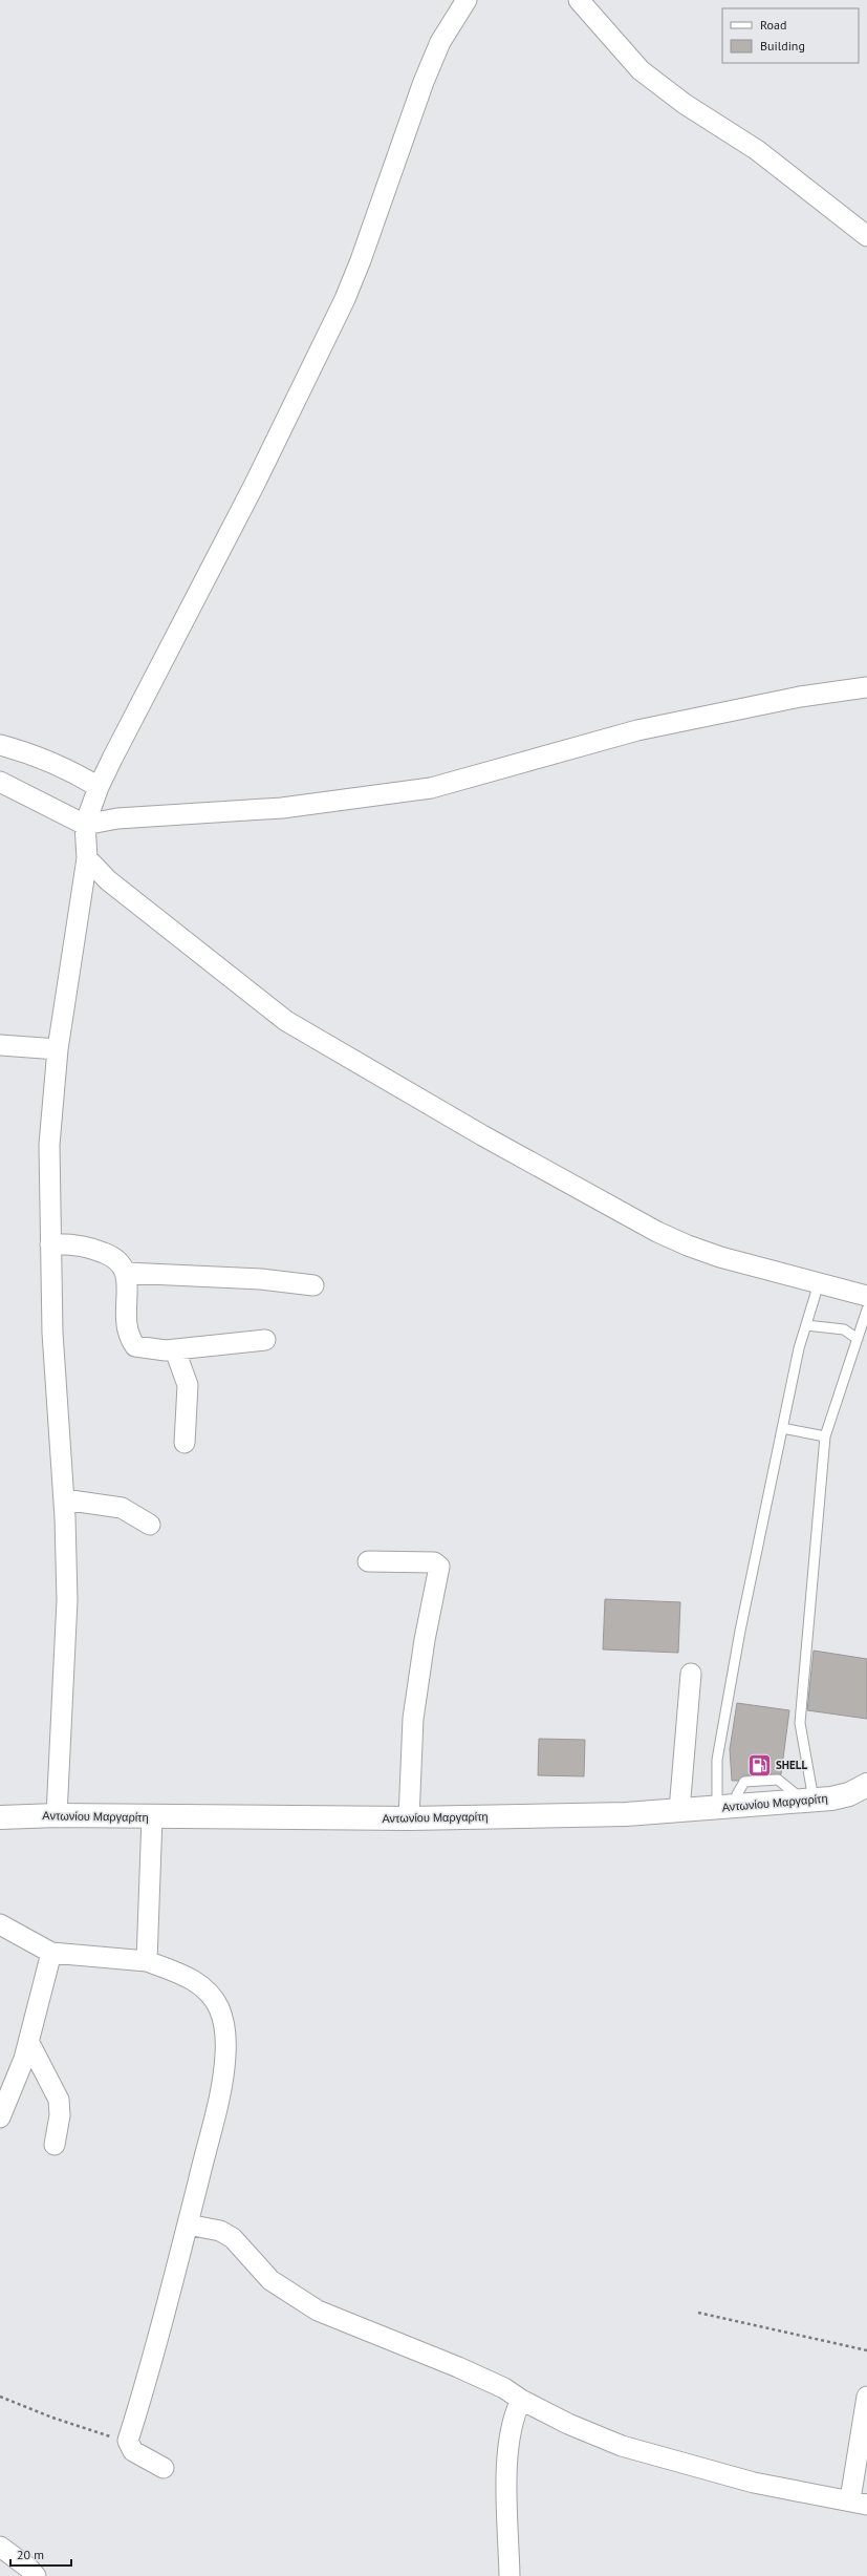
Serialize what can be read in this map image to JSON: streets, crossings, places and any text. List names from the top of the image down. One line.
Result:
{"streets":{"street":["Αντωνίου Μαργαρίτη"]},"places":{"fuel station":["SHELL"]},"legend":["Road","Building"],"scale_bar":"20 m"}
